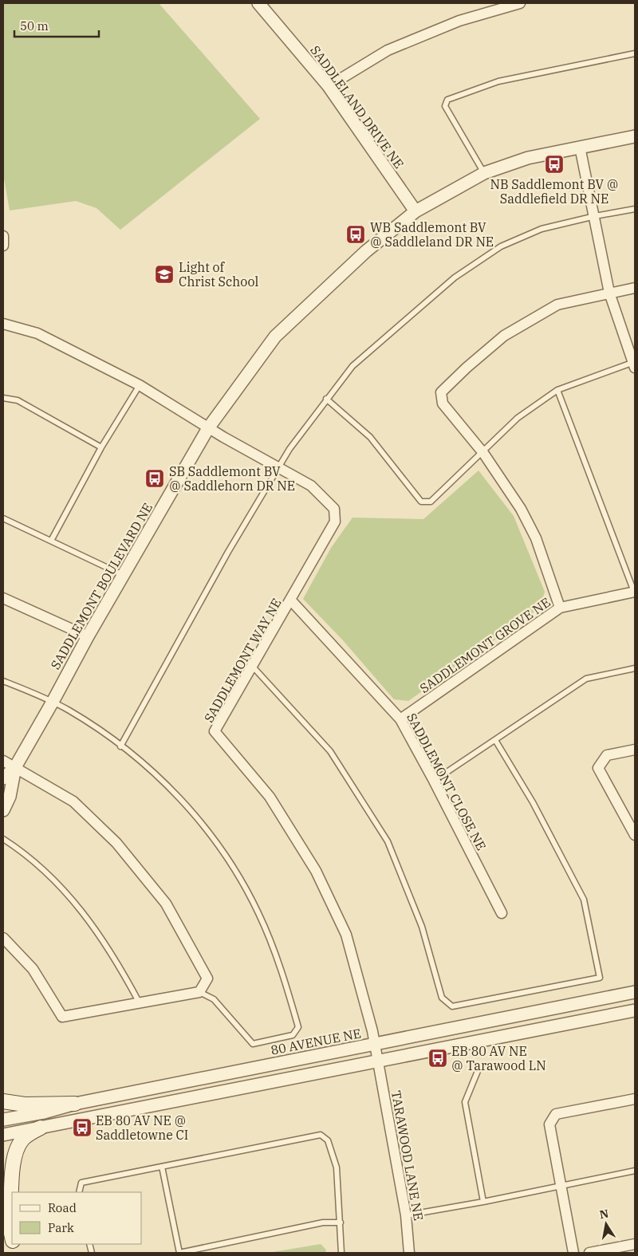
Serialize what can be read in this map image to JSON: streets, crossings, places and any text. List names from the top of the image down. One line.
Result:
{"streets":{"street":["SADDLELAND DRIVE NE","SADDLEMONT BOULEVARD NE","SADDLEMONT GROVE NE","SADDLEMONT WAY NE","SADDLEMONT CLOSE NE","80 AVENUE NE","TARAWOOD LANE NE"]},"crossings":[["SADDLELAND DRIVE NE","SADDLEMONT BOULEVARD NE"],["SADDLEMONT BOULEVARD NE","SADDLEMONT WAY NE"],["SADDLEMONT GROVE NE","SADDLEMONT CLOSE NE"],["SADDLEMONT WAY NE","SADDLEMONT CLOSE NE"],["SADDLEMONT WAY NE","80 AVENUE NE"],["SADDLEMONT WAY NE","TARAWOOD LANE NE"]],"places":{"bus stop":["NB Saddlemont BV @ Saddlefield DR NE","WB Saddlemont BV @ Saddleland DR NE","SB Saddlemont BV @ Saddlehorn DR NE","EB 80 AV NE @ Tarawood LN","EB 80 AV NE @ Saddletowne CI"],"school or university":["Light of Christ School"]},"legend":["Road","Park"],"scale_bar":"50 m","north":"top"}
